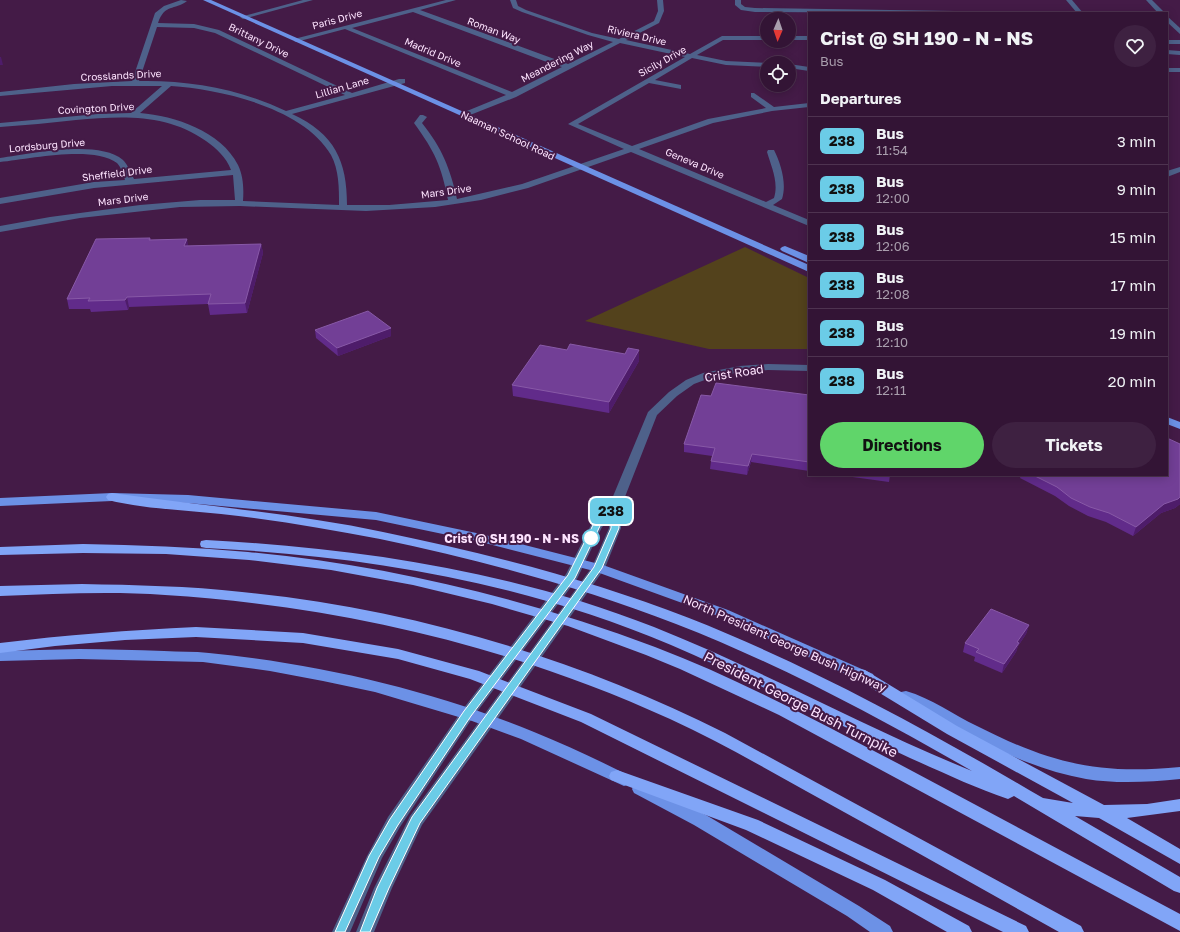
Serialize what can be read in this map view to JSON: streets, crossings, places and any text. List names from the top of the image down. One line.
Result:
{"streets":{"highway":["President George Bush Turnpike"],"main road":["Naaman School Road","North President George Bush Highway"],"street":["Paris Drive","Roman Way","Riviera Drive","Brittany Drive","Madrid Drive","Meandering Way","Sicily Drive","Crosslands Drive","Lillian Lane","Covington Drive","Lordsburg Drive","Geneva Drive","Sheffield Drive","Mars Drive","Crist Road"]},"crossings":[["Paris Drive","Roman Way"],["Paris Drive","Madrid Drive"],["Paris Drive","Naaman School Road"],["Roman Way","Meandering Way"],["Riviera Drive","Meandering Way"],["Riviera Drive","Sicily Drive"],["Brittany Drive","Lillian Lane"],["Madrid Drive","Meandering Way"],["Meandering Way","Naaman School Road"],["Sicily Drive","Geneva Drive"],["Crosslands Drive","Lillian Lane"],["Crosslands Drive","Mars Drive"],["Lillian Lane","Naaman School Road"],["Covington Drive","Sheffield Drive"],["Covington Drive","Mars Drive"],["Naaman School Road","Mars Drive"],["Lordsburg Drive","Sheffield Drive"],["Geneva Drive","Mars Drive"],["Crist Road","North President George Bush Highway"]],"places":["Crist @ SH 190 - N - NS"],"lines":["bus line 238"],"north":"bottom","page":{"on_map":"238","heading":[["Crist @ SH 190 - N - NS","Bus"],"Departures"],"list":[{"mark":"238","name":"Bus","note":"11:54","value":"3 min"},{"mark":"238","name":"Bus","note":"12:00","value":"9 min"},{"mark":"238","name":"Bus","note":"12:06","value":"15 min"},{"mark":"238","name":"Bus","note":"12:08","value":"17 min"},{"mark":"238","name":"Bus","note":"12:10","value":"19 min"},{"mark":"238","name":"Bus","note":"12:11","value":"20 min"}],"buttons":["Directions","Tickets"]}}
